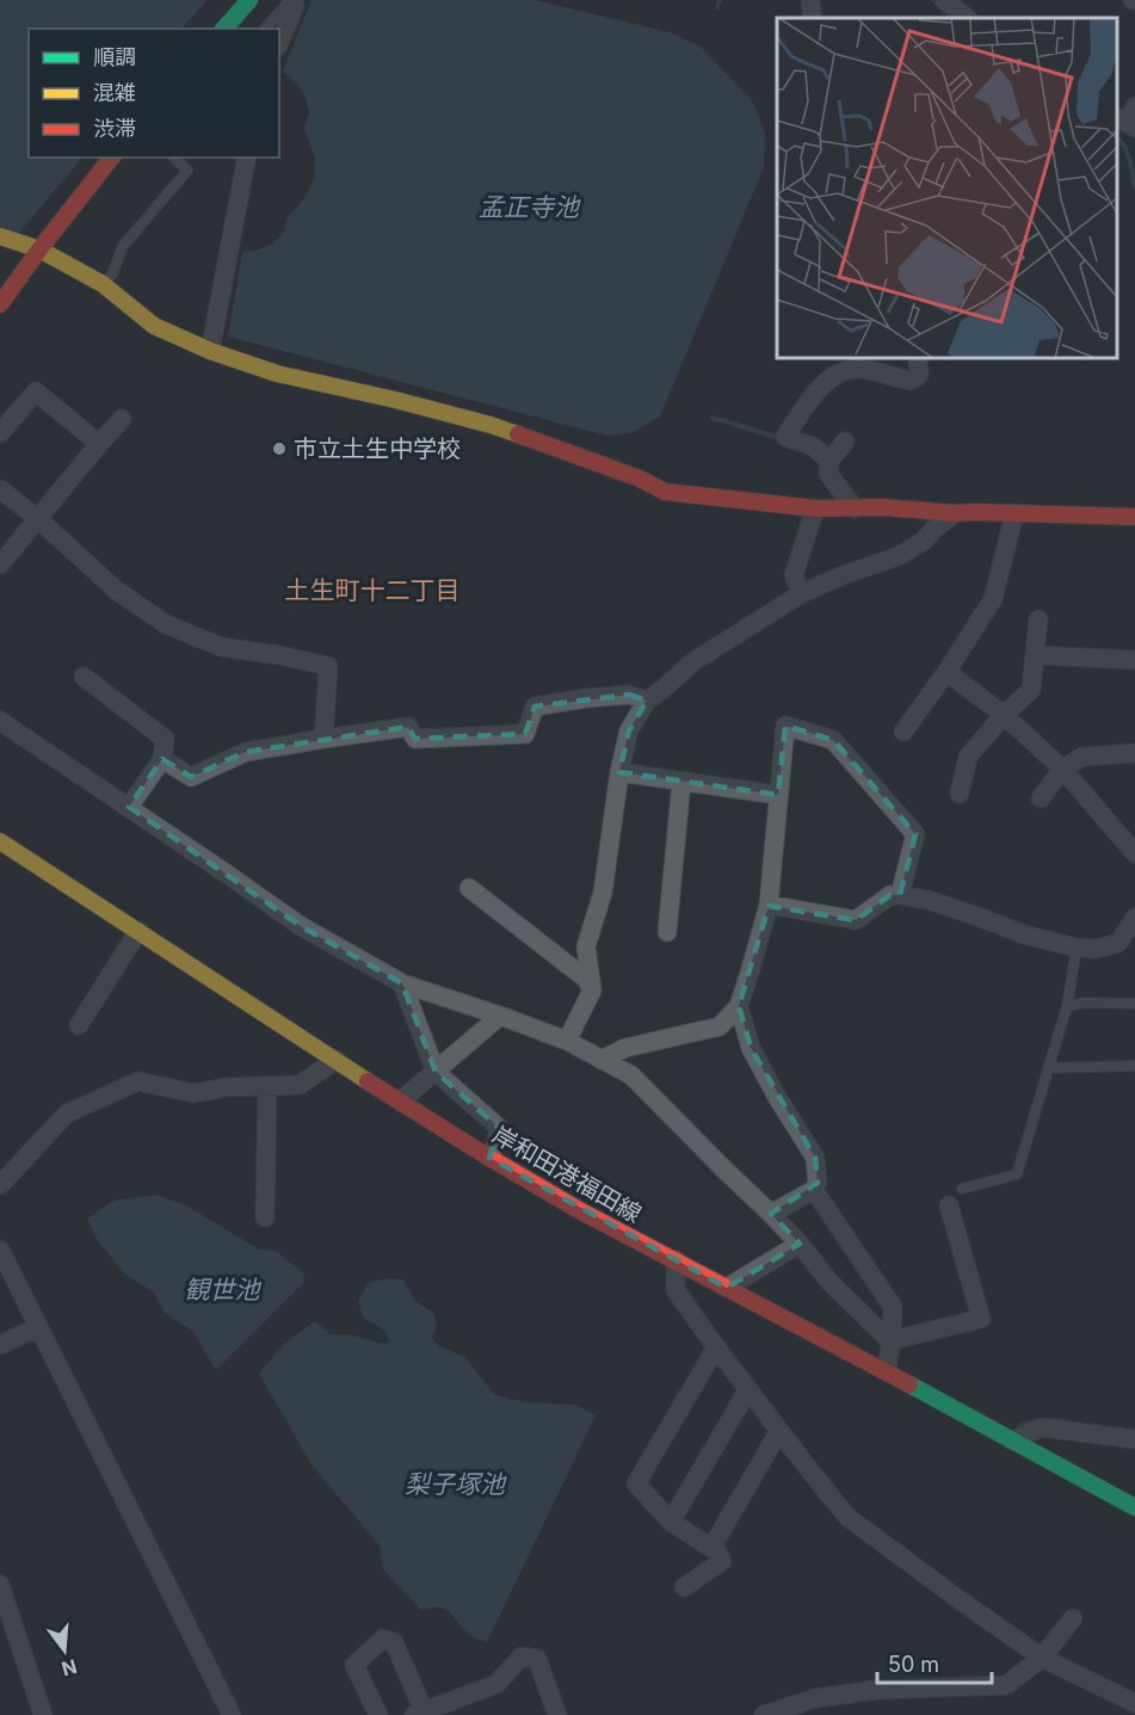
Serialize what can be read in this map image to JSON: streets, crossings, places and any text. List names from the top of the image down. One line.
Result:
{"streets":{"street":["岸和田港福田線"]},"districts":["土生町十二丁目"],"water":["孟正寺池","観世池","梨子塚池"],"places":["市立土生中学校"],"legend":["順調","混雑","渋滞"],"scale_bar":"50 m","north":"bottom"}
